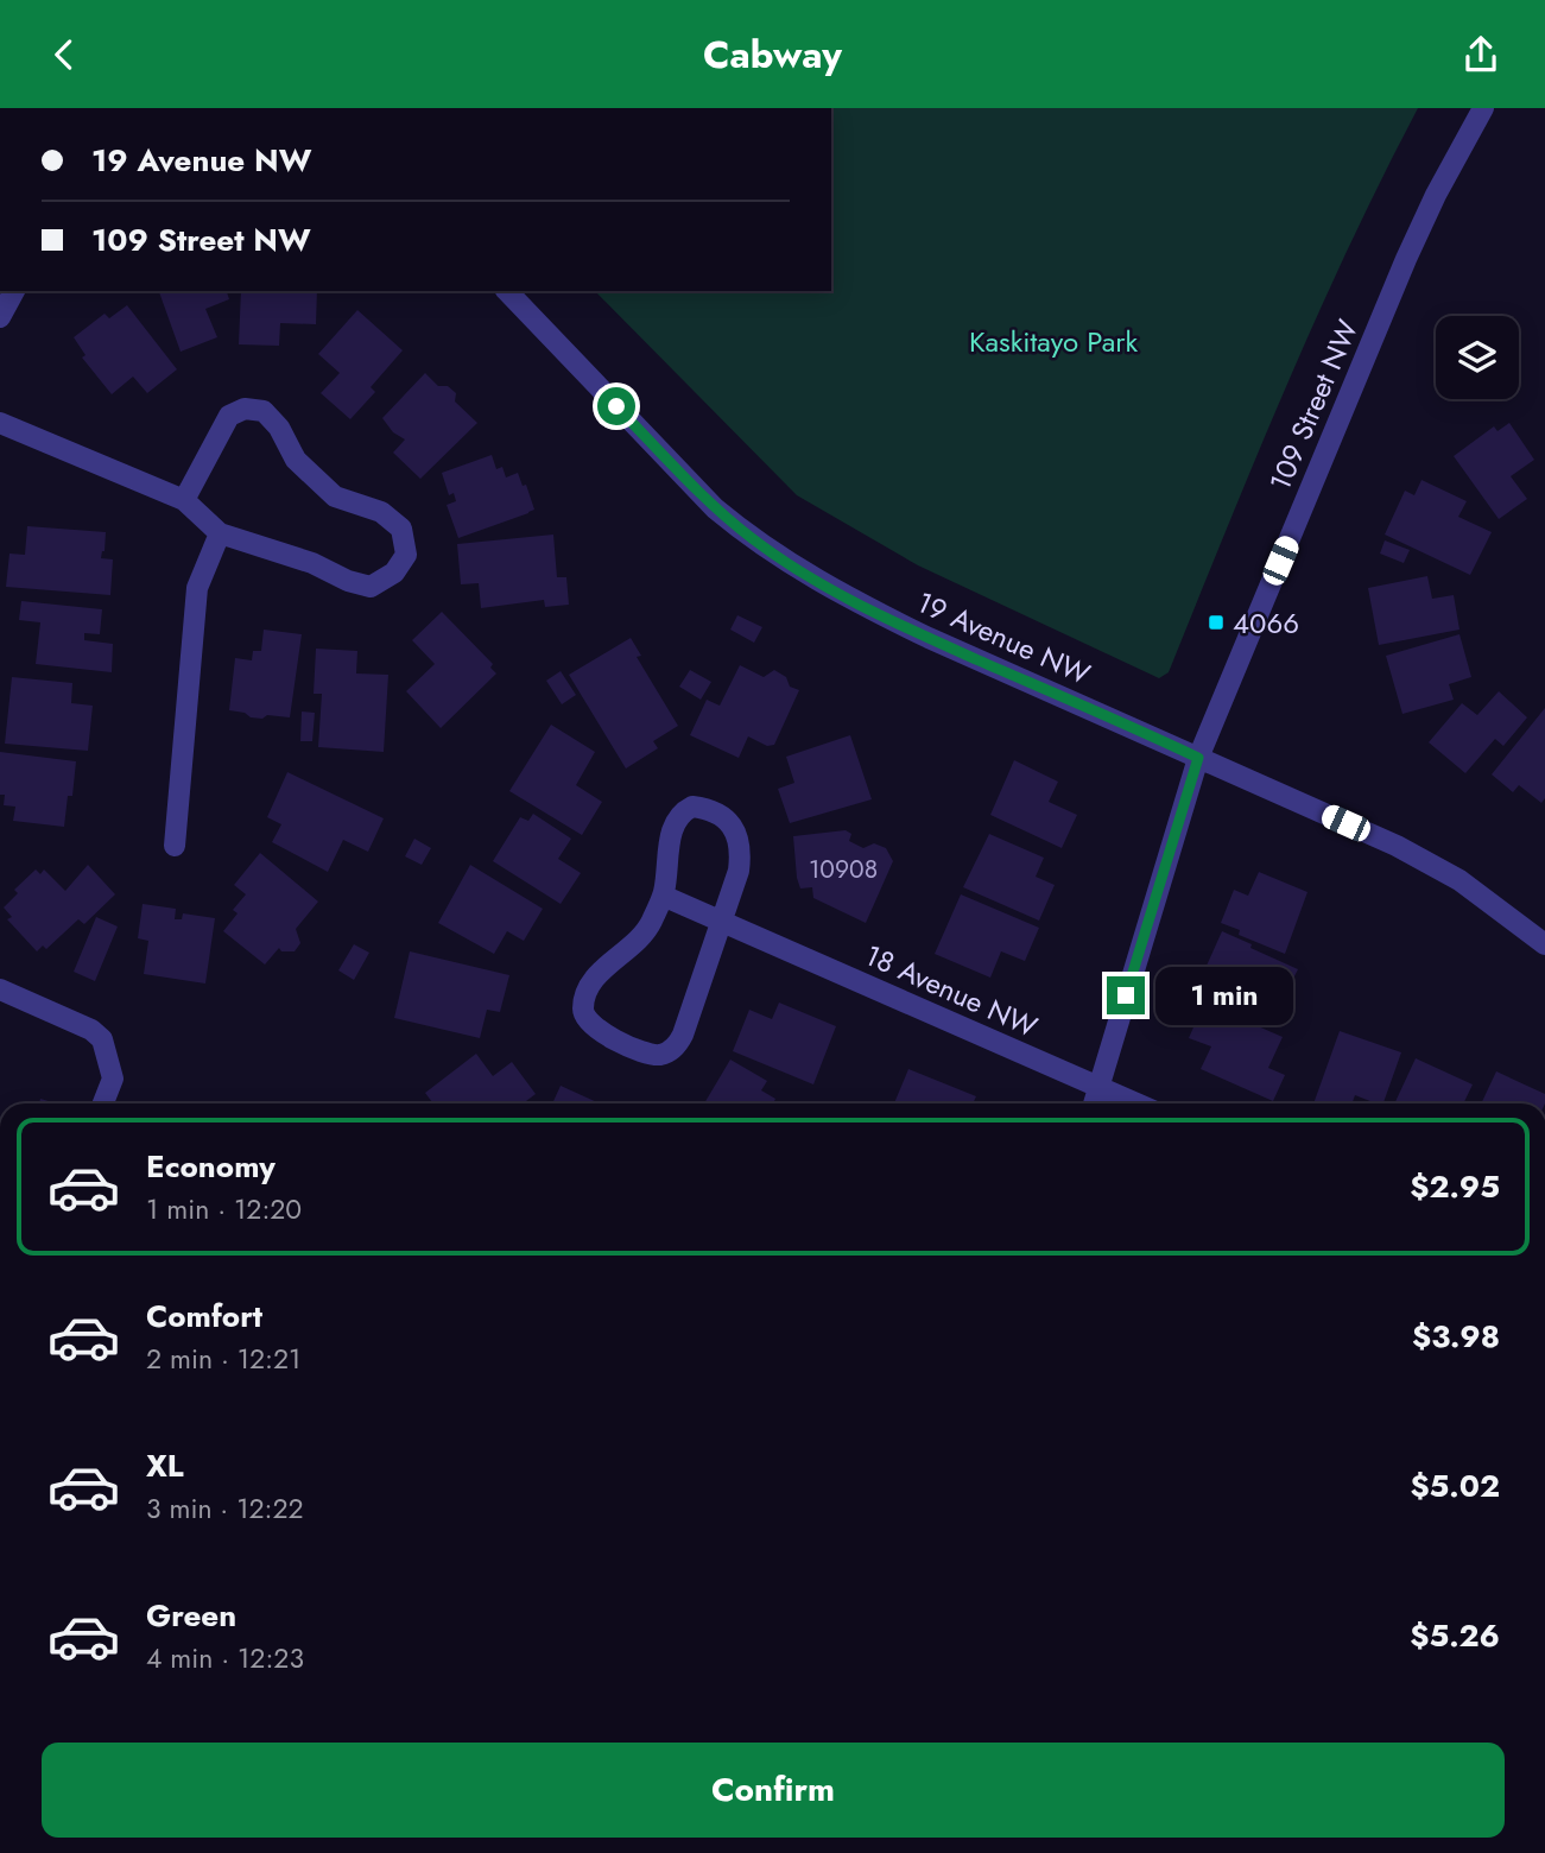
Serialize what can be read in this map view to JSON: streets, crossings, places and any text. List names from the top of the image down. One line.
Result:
{"streets":{"street":["109 Street NW","19 Avenue NW","18 Avenue NW"]},"crossings":[["109 Street NW","19 Avenue NW"],["109 Street NW","18 Avenue NW"]],"parks":["Kaskitayo Park"],"places":{"transit":["4066"]},"house_numbers":["10908"],"page":{"header":"Cabway","banner":["19 Avenue NW","109 Street NW"],"bubble":"1 min","list":[{"name":"Economy","note":"1 min · 12:20","value":"$2.95"},{"name":"Comfort","note":"2 min · 12:21","value":"$3.98"},{"name":"XL","note":"3 min · 12:22","value":"$5.02"},{"name":"Green","note":"4 min · 12:23","value":"$5.26"}],"buttons":"Confirm"}}
